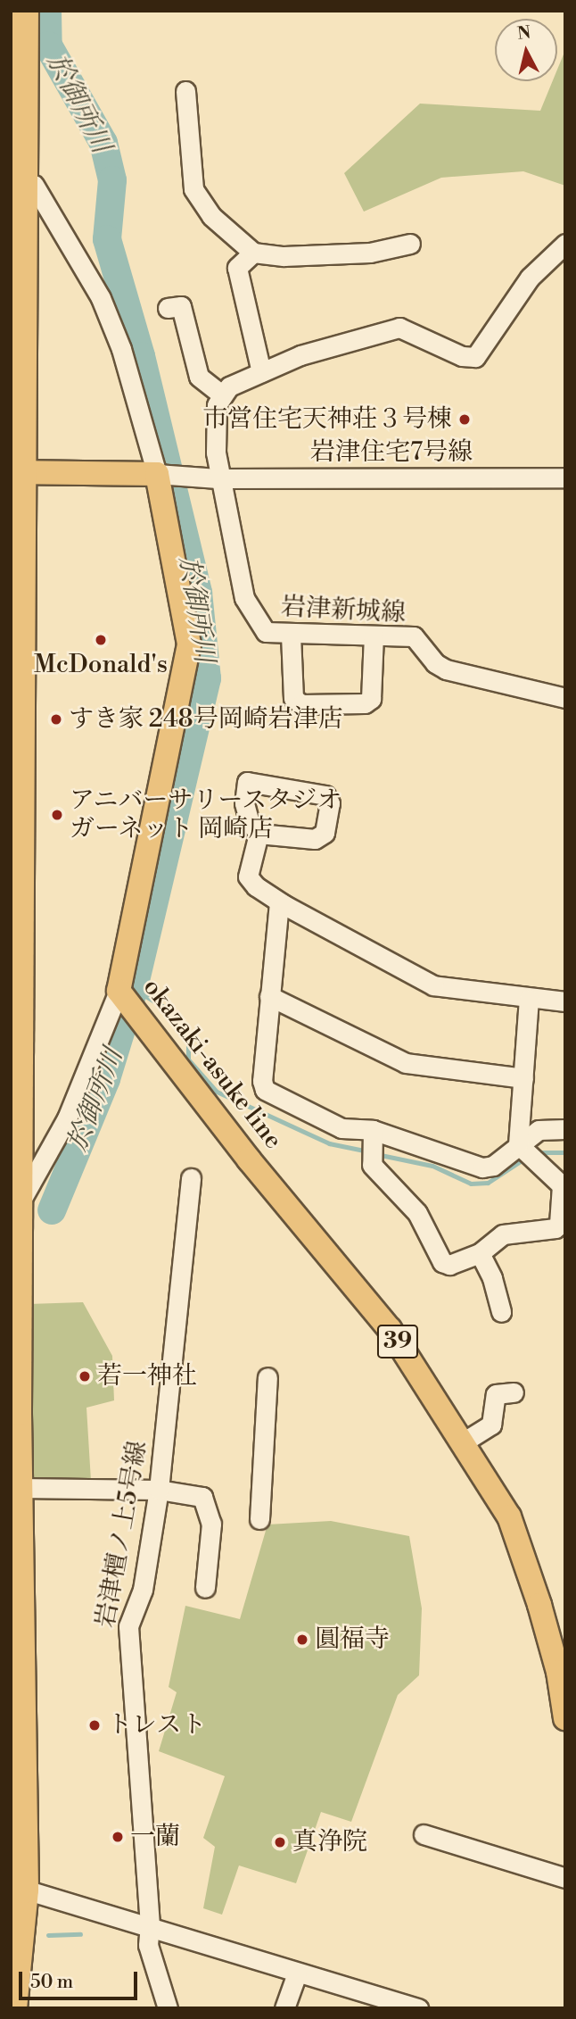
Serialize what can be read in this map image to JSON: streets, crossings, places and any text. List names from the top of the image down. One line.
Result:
{"streets":{"main road":["okazaki-asuke line","39"],"street":["岩津住宅7号線","岩津新城線","岩津檀ノ上5号線"]},"crossings":[["岩津住宅7号線","岩津新城線"],["岩津住宅7号線","okazaki-asuke line"]],"water":["於御所川"],"places":["市営住宅天神荘３号棟","McDonald's","すき家 248号岡崎岩津店","アニバーサリースタジオ ガーネット 岡崎店","若一神社","圓福寺","トレスト","一蘭","真浄院"],"scale_bar":"50 m","north":"top"}
